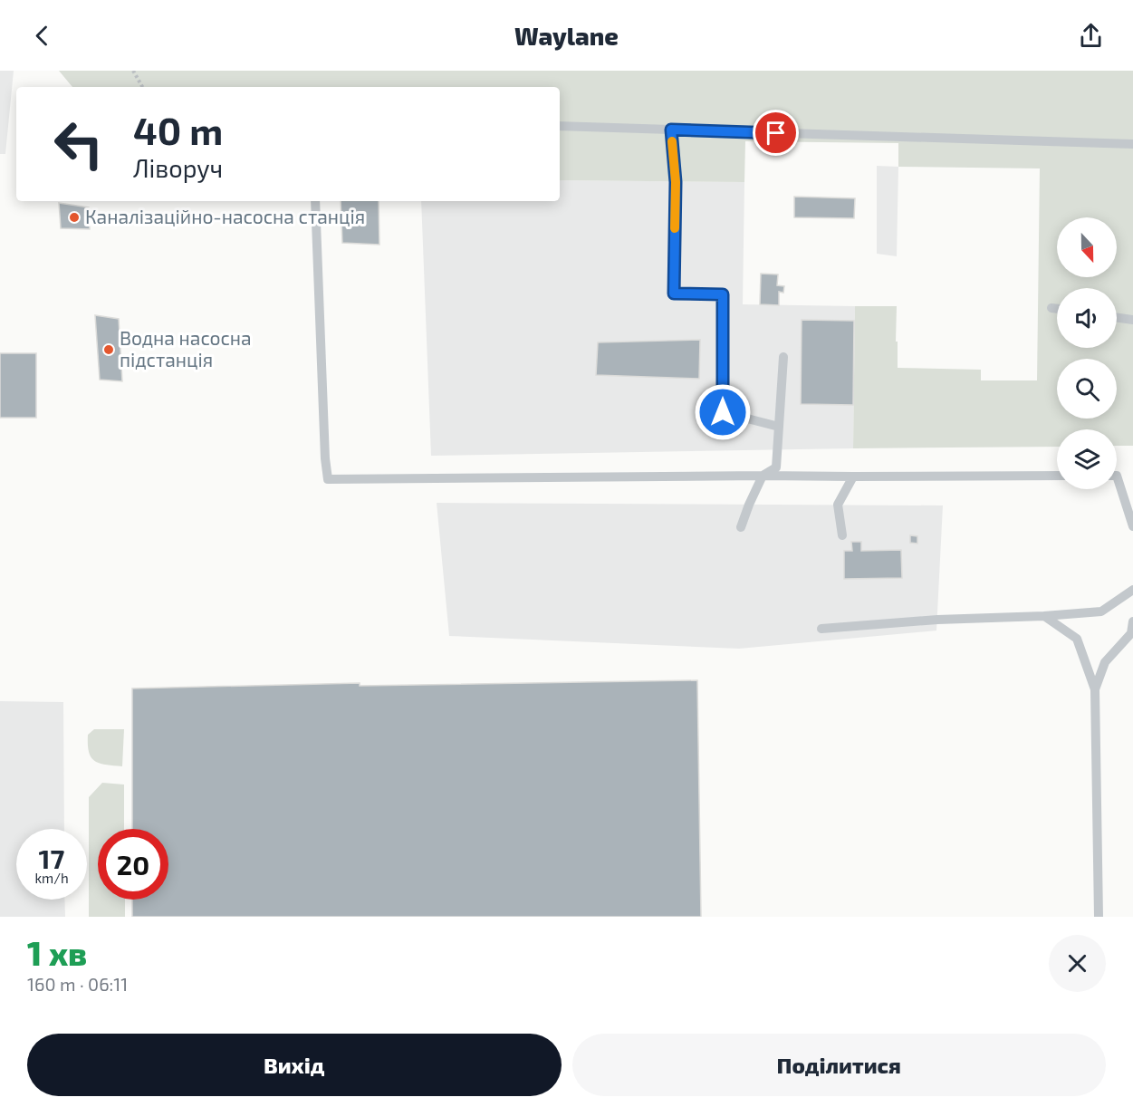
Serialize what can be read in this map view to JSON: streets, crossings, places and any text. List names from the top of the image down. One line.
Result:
{"places":["Каналізаційно-насосна станція","Водна насосна підстанція"],"north":"bottom","page":{"header":"Waylane","turn":["40 m","Ліворуч"],"speed":"17 km/h","limit":"20","heading":["1 хв","160 m · 06:11"],"buttons":["Вихід","Поділитися"]}}
